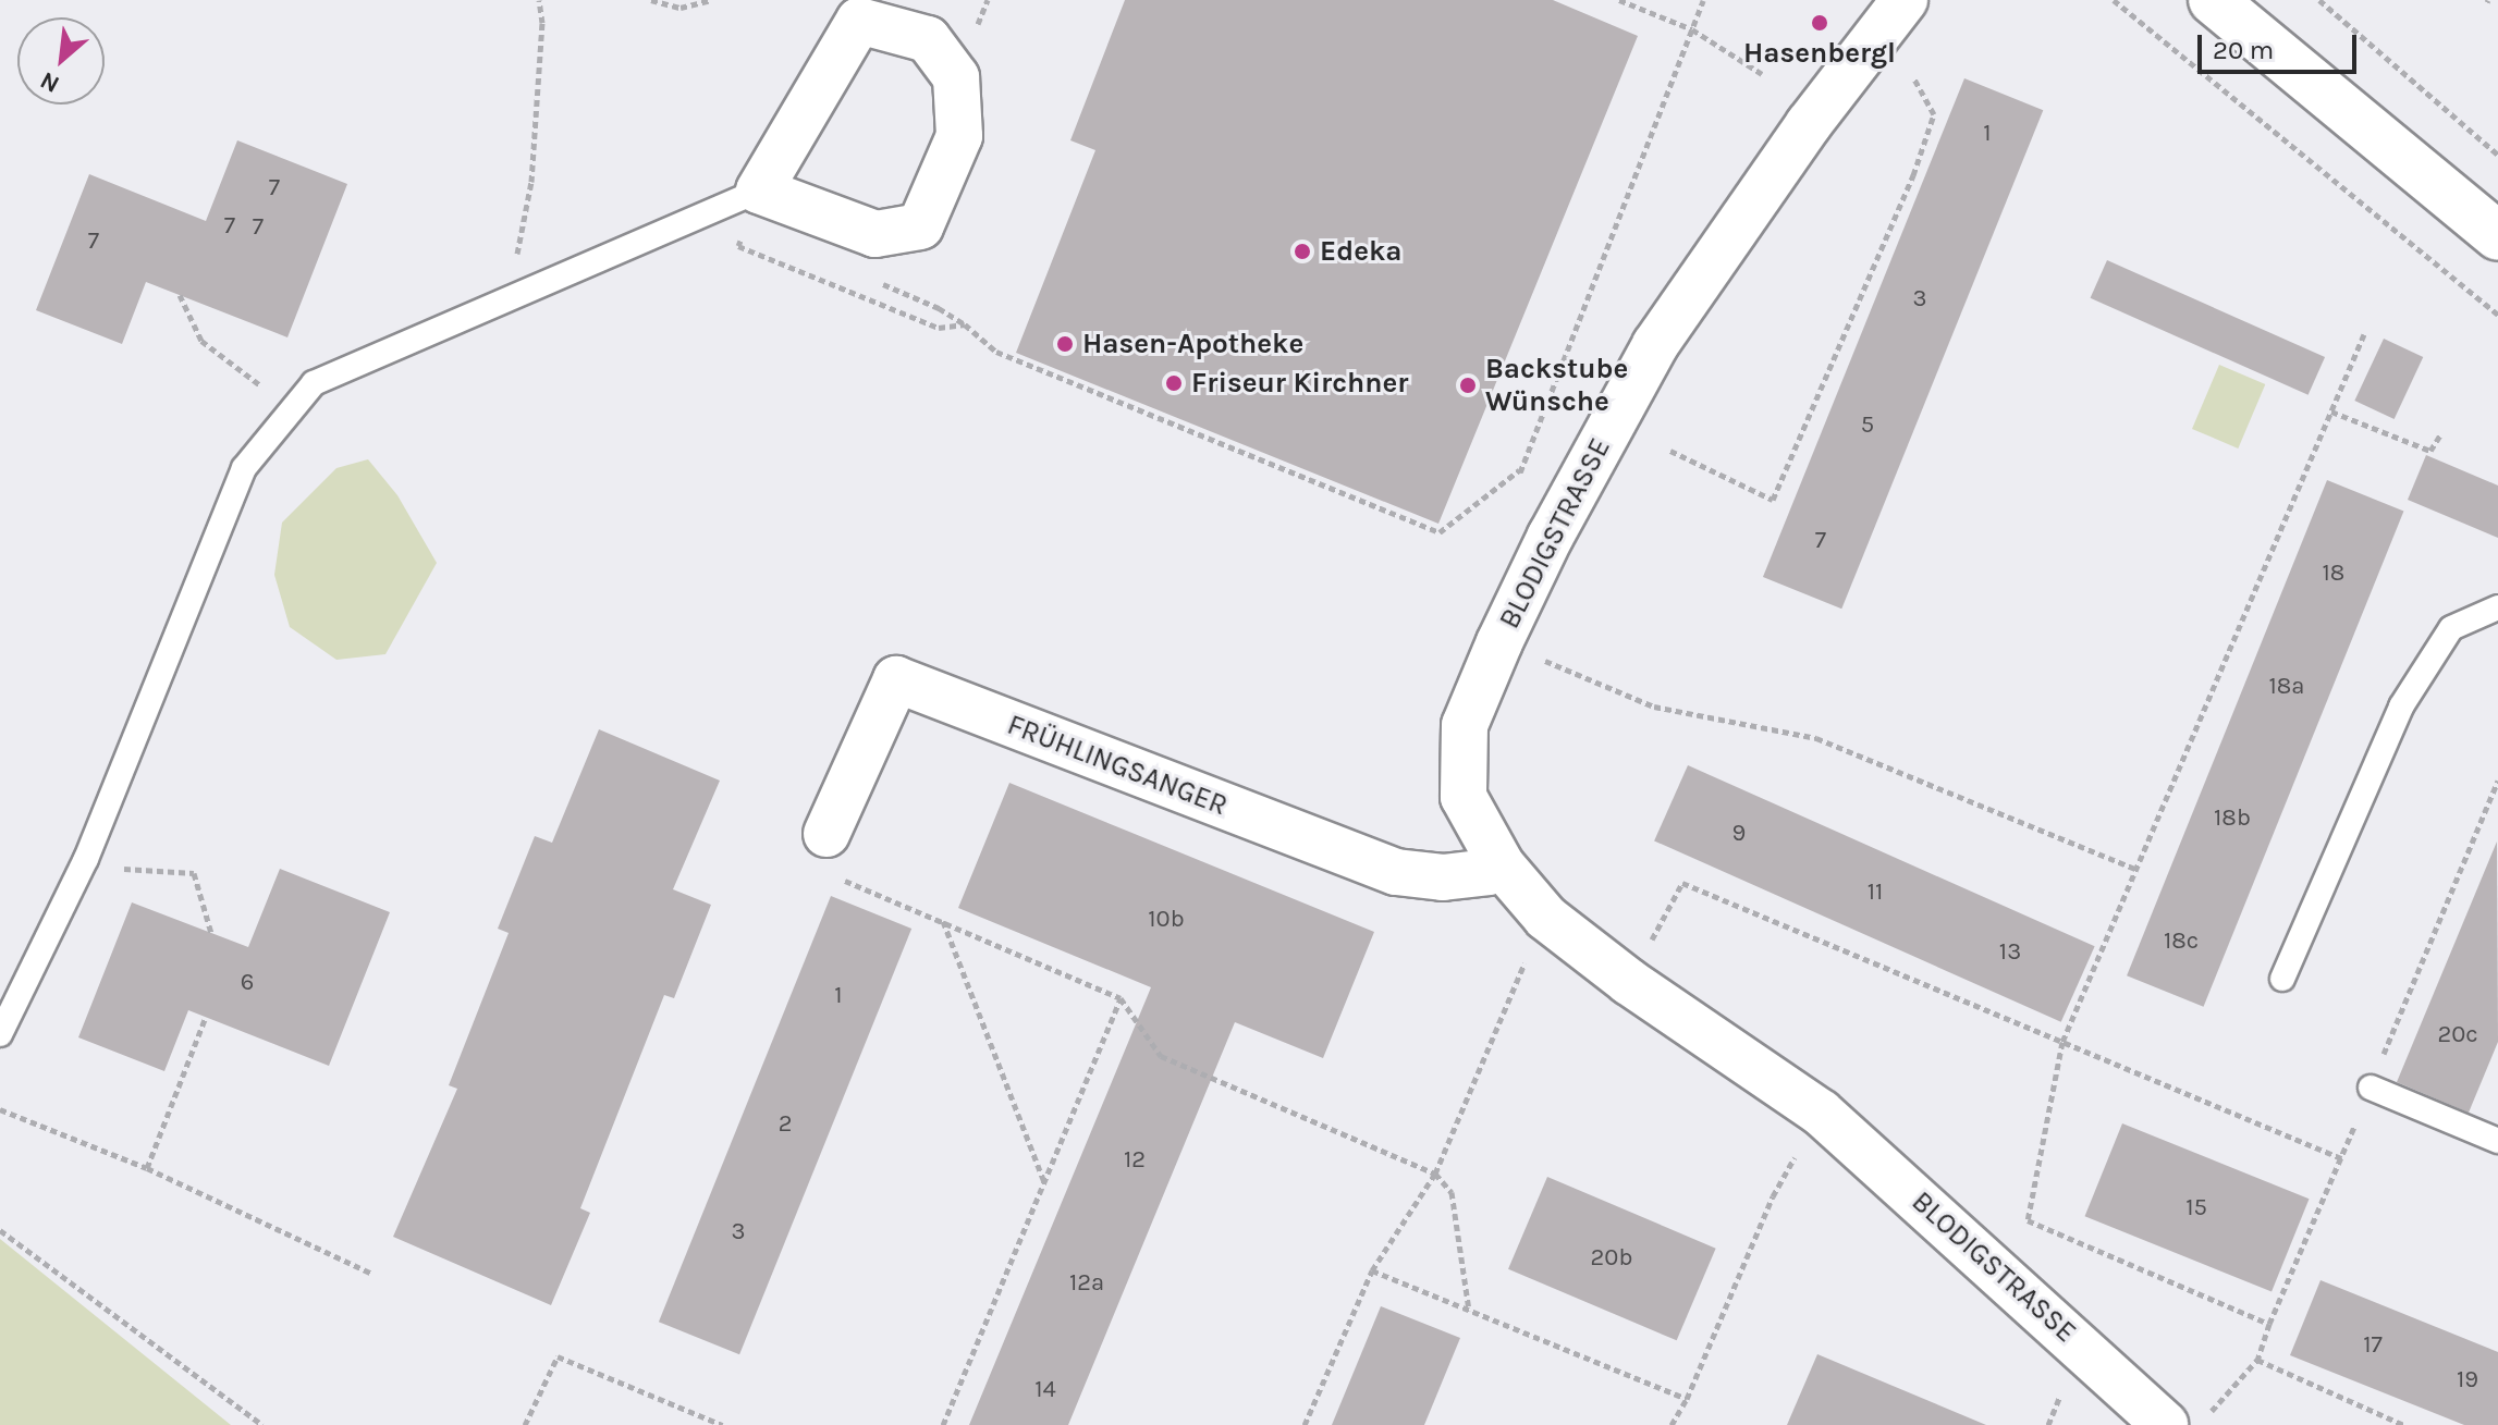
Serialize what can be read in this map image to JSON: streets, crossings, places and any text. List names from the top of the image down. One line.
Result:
{"streets":{"street":["BLODIGSTRASSE","FRÜHLINGSANGER"]},"crossings":[["BLODIGSTRASSE","FRÜHLINGSANGER"]],"places":["Hasenbergl","Edeka","Hasen-Apotheke","Friseur Kirchner","Backstube Wünsche"],"house_numbers":["1","7","7","7","7","3","5","7","18","18a","18b","9","11","10b","18c","13","6","1","20c","2","12","15","3","20b","12a","17","19","14"],"scale_bar":"20 m","north":"bottom left"}
